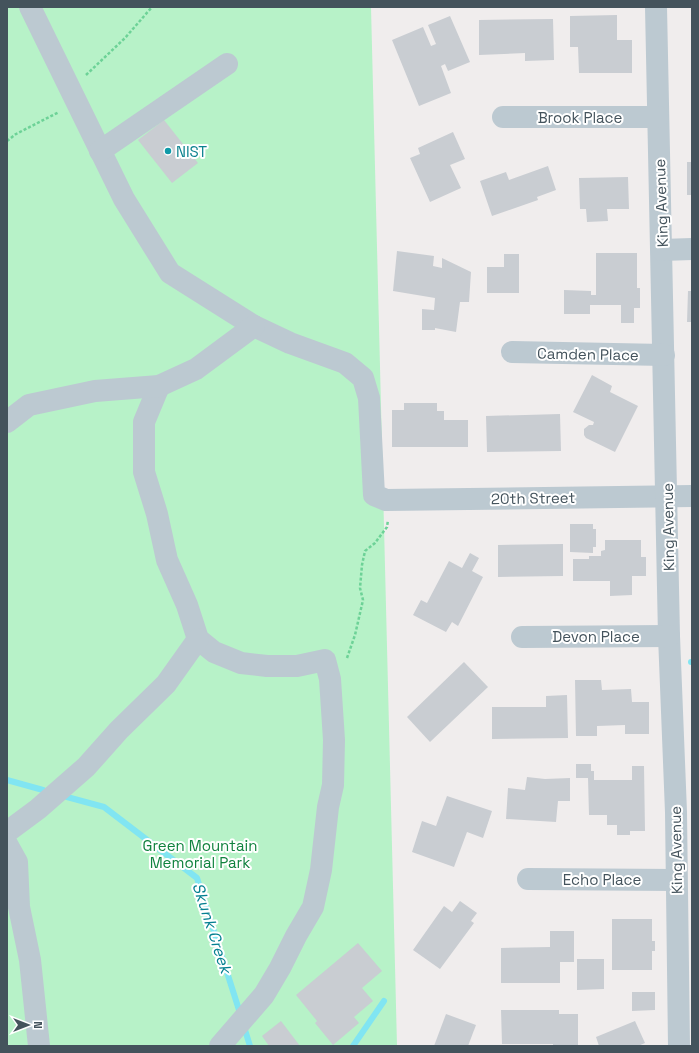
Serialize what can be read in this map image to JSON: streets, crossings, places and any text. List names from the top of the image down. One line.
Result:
{"streets":{"street":["Brook Place","King Avenue","Camden Place","20th Street","Devon Place","Echo Place"]},"crossings":[["Brook Place","King Avenue"],["King Avenue","Camden Place"],["King Avenue","20th Street"],["King Avenue","Devon Place"],["King Avenue","Echo Place"]],"water":["Skunk Creek"],"parks":["Green Mountain Memorial Park"],"places":["NIST"],"north":"right"}
